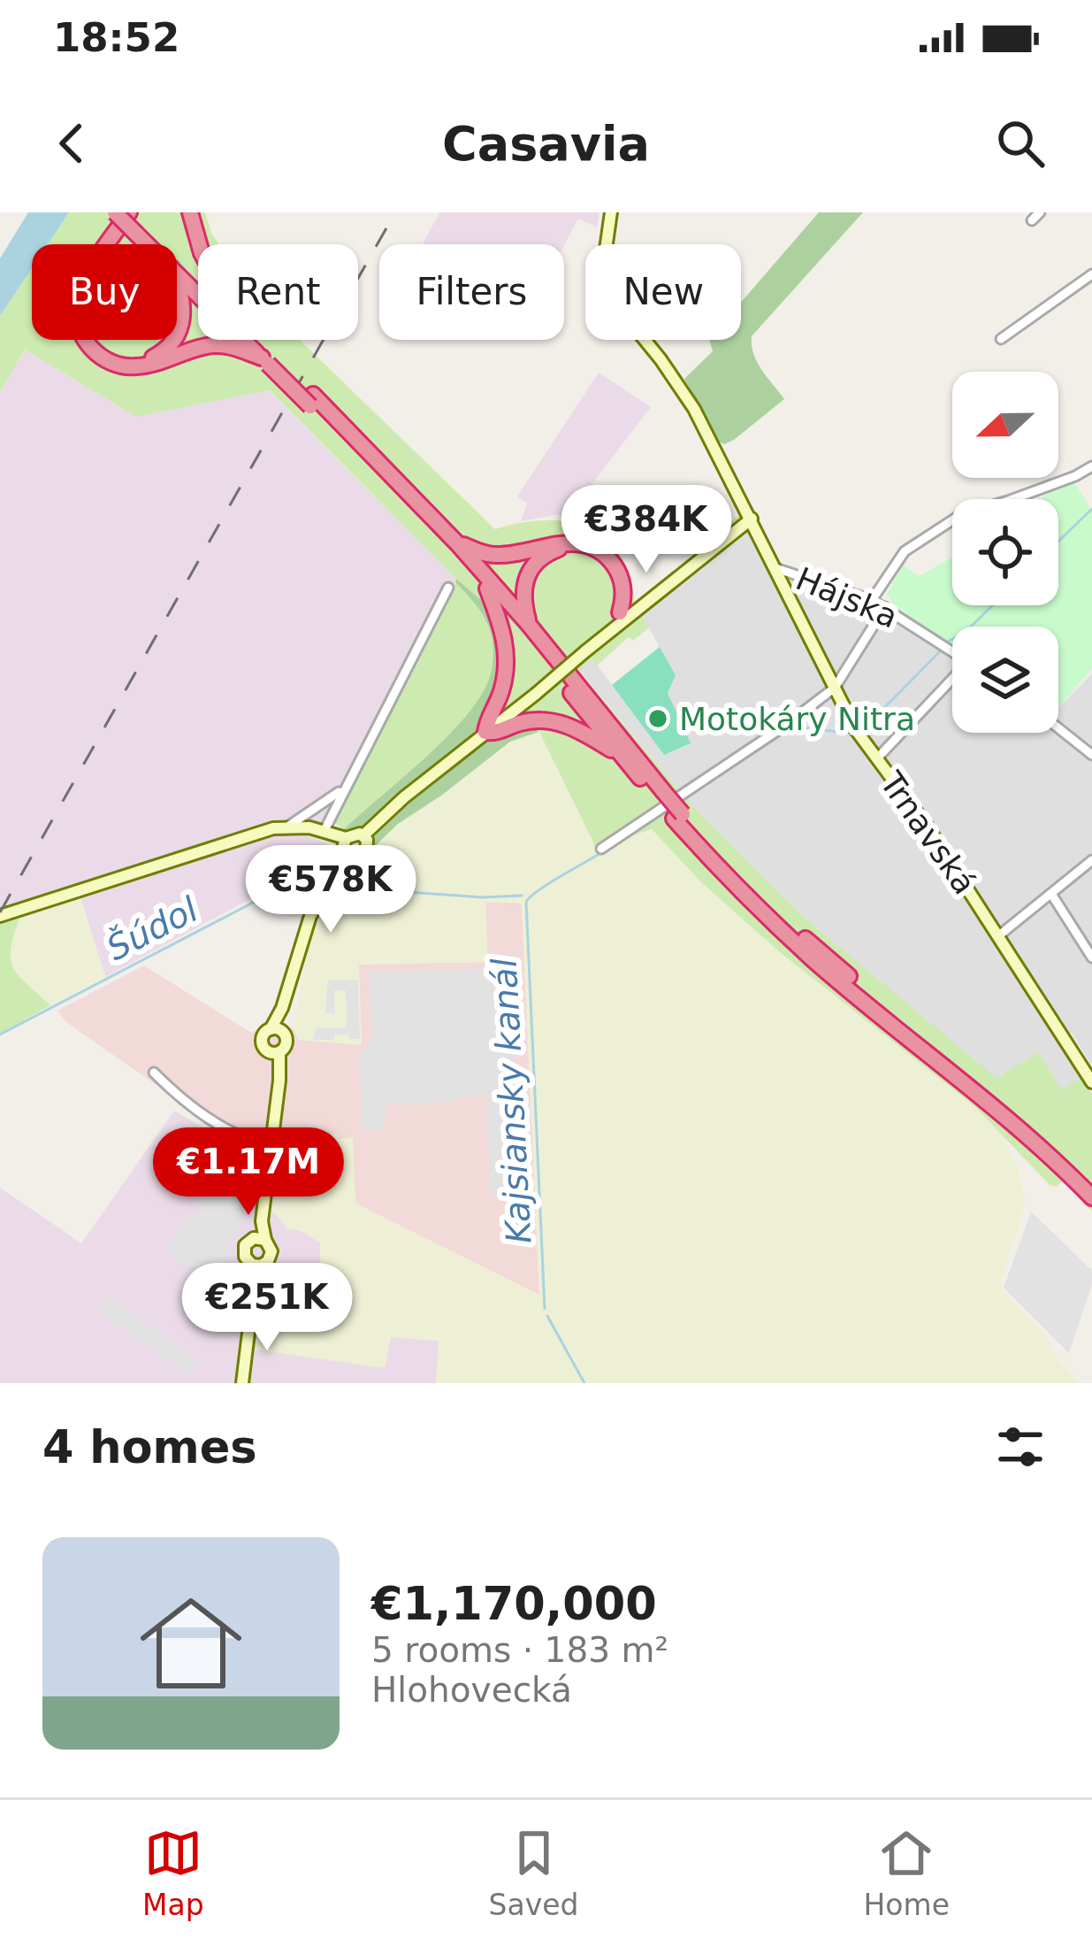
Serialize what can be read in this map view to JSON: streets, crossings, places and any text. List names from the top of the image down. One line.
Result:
{"streets":{"street":["Hájska","Trnavská"]},"crossings":[["Hájska","Trnavská"]],"water":["Šúdol","Kajsiansky kanál"],"places":["Motokáry Nitra"],"north":"left","page":{"status":"18:52","header":"Casavia","chip":["Buy","Rent","Filters","New"],"price":["€384K","€578K","€1.17M","€251K"],"heading":"4 homes","list":[{"name":"€1,170,000","note":"5 rooms · 183 m² · Hlohovecká"}],"tabs":["Map","Saved","Home"]}}
